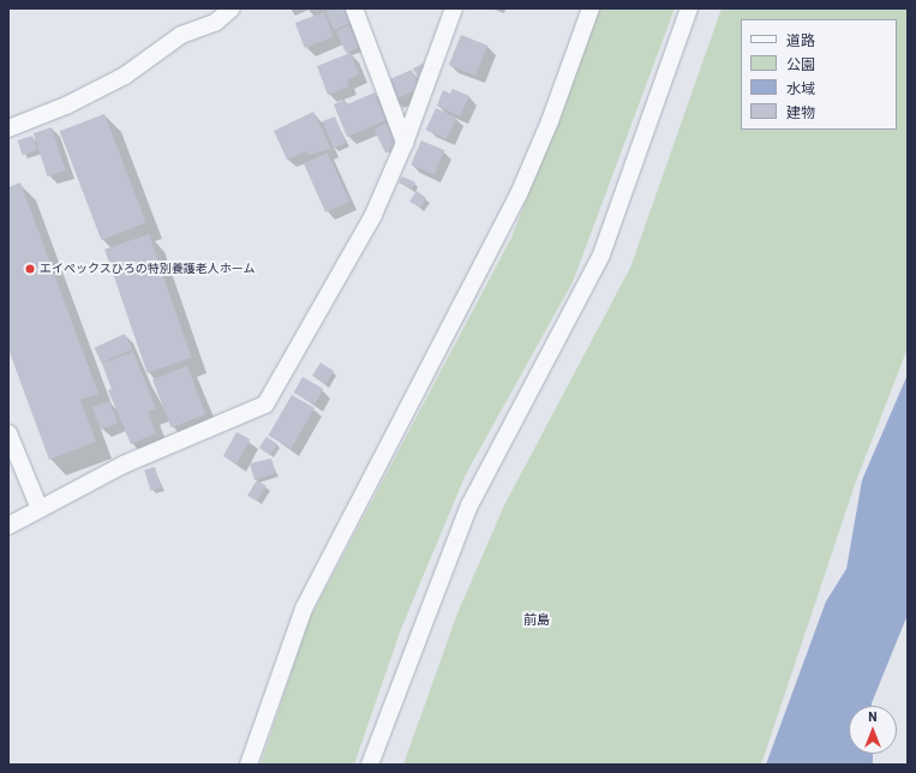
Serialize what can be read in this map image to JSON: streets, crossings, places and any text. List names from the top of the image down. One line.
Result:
{"districts":["前島"],"places":["エイぺックスひろの特別養護老人ホーム"],"legend":["道路","公園","水域","建物"],"north":"top"}
